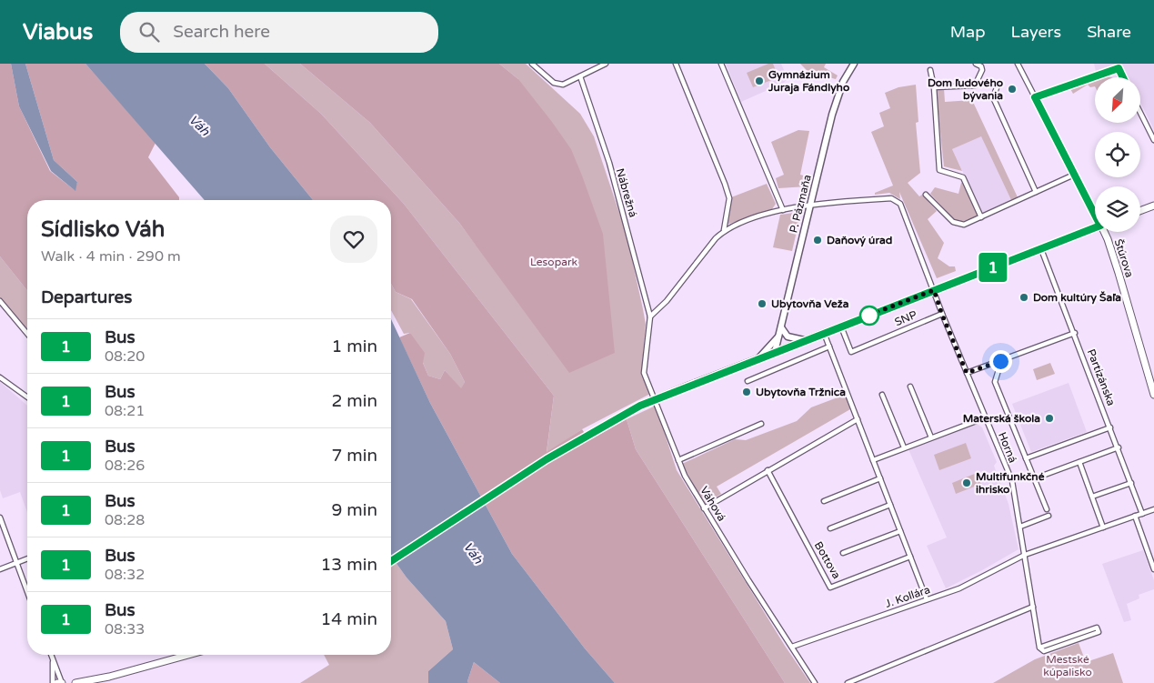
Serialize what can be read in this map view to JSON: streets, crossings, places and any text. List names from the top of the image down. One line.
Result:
{"streets":{"main road":["P. Pázmaňa","Štúrova","SNP"],"street":["Nábrežná","Partizánska","Horná","Váhová","Bottova","J. Kollára"]},"crossings":[["Nábrežná","Váhová"],["P. Pázmaňa","SNP"],["P. Pázmaňa","Horná"],["SNP","Partizánska"],["SNP","Horná"],["Partizánska","J. Kollára"],["Horná","J. Kollára"],["Váhová","J. Kollára"]],"water":["Váh"],"parks":["Lesopark","Mestské kúpalisko"],"places":["Gymnázium Juraja Fándlyho","Dom ľudového bývania","Daňový úrad","Dom kultúry Šaľa","Ubytovňa Veža","Ubytovňa Tržnica","Materská škola","Multifunkčné ihrisko"],"lines":["bus line 1"],"north":"bottom left","page":{"header":"Viabus","search":"Search here","nav":["Map","Layers","Share"],"on_map":"1","heading":[["Sídlisko Váh","Walk · 4 min · 290 m"],"Departures"],"list":[{"mark":"1","name":"Bus","note":"08:20","value":"1 min"},{"mark":"1","name":"Bus","note":"08:21","value":"2 min"},{"mark":"1","name":"Bus","note":"08:26","value":"7 min"},{"mark":"1","name":"Bus","note":"08:28","value":"9 min"},{"mark":"1","name":"Bus","note":"08:32","value":"13 min"},{"mark":"1","name":"Bus","note":"08:33","value":"14 min"}]}}
